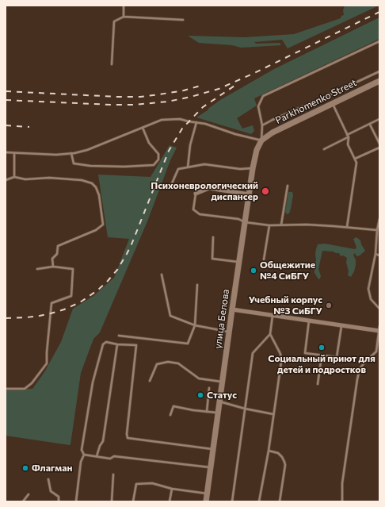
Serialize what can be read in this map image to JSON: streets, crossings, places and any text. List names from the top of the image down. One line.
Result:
{"streets":{"main road":["Parkhomenko Street","улица Белова"]},"crossings":[["Parkhomenko Street","улица Белова"]],"places":["Психоневрологический диспансер","Общежитие №4 СиБГУ","Учебный корпус №3 СиБГУ","Социальный приют для детей и подростков","Статус","Флагман"]}
